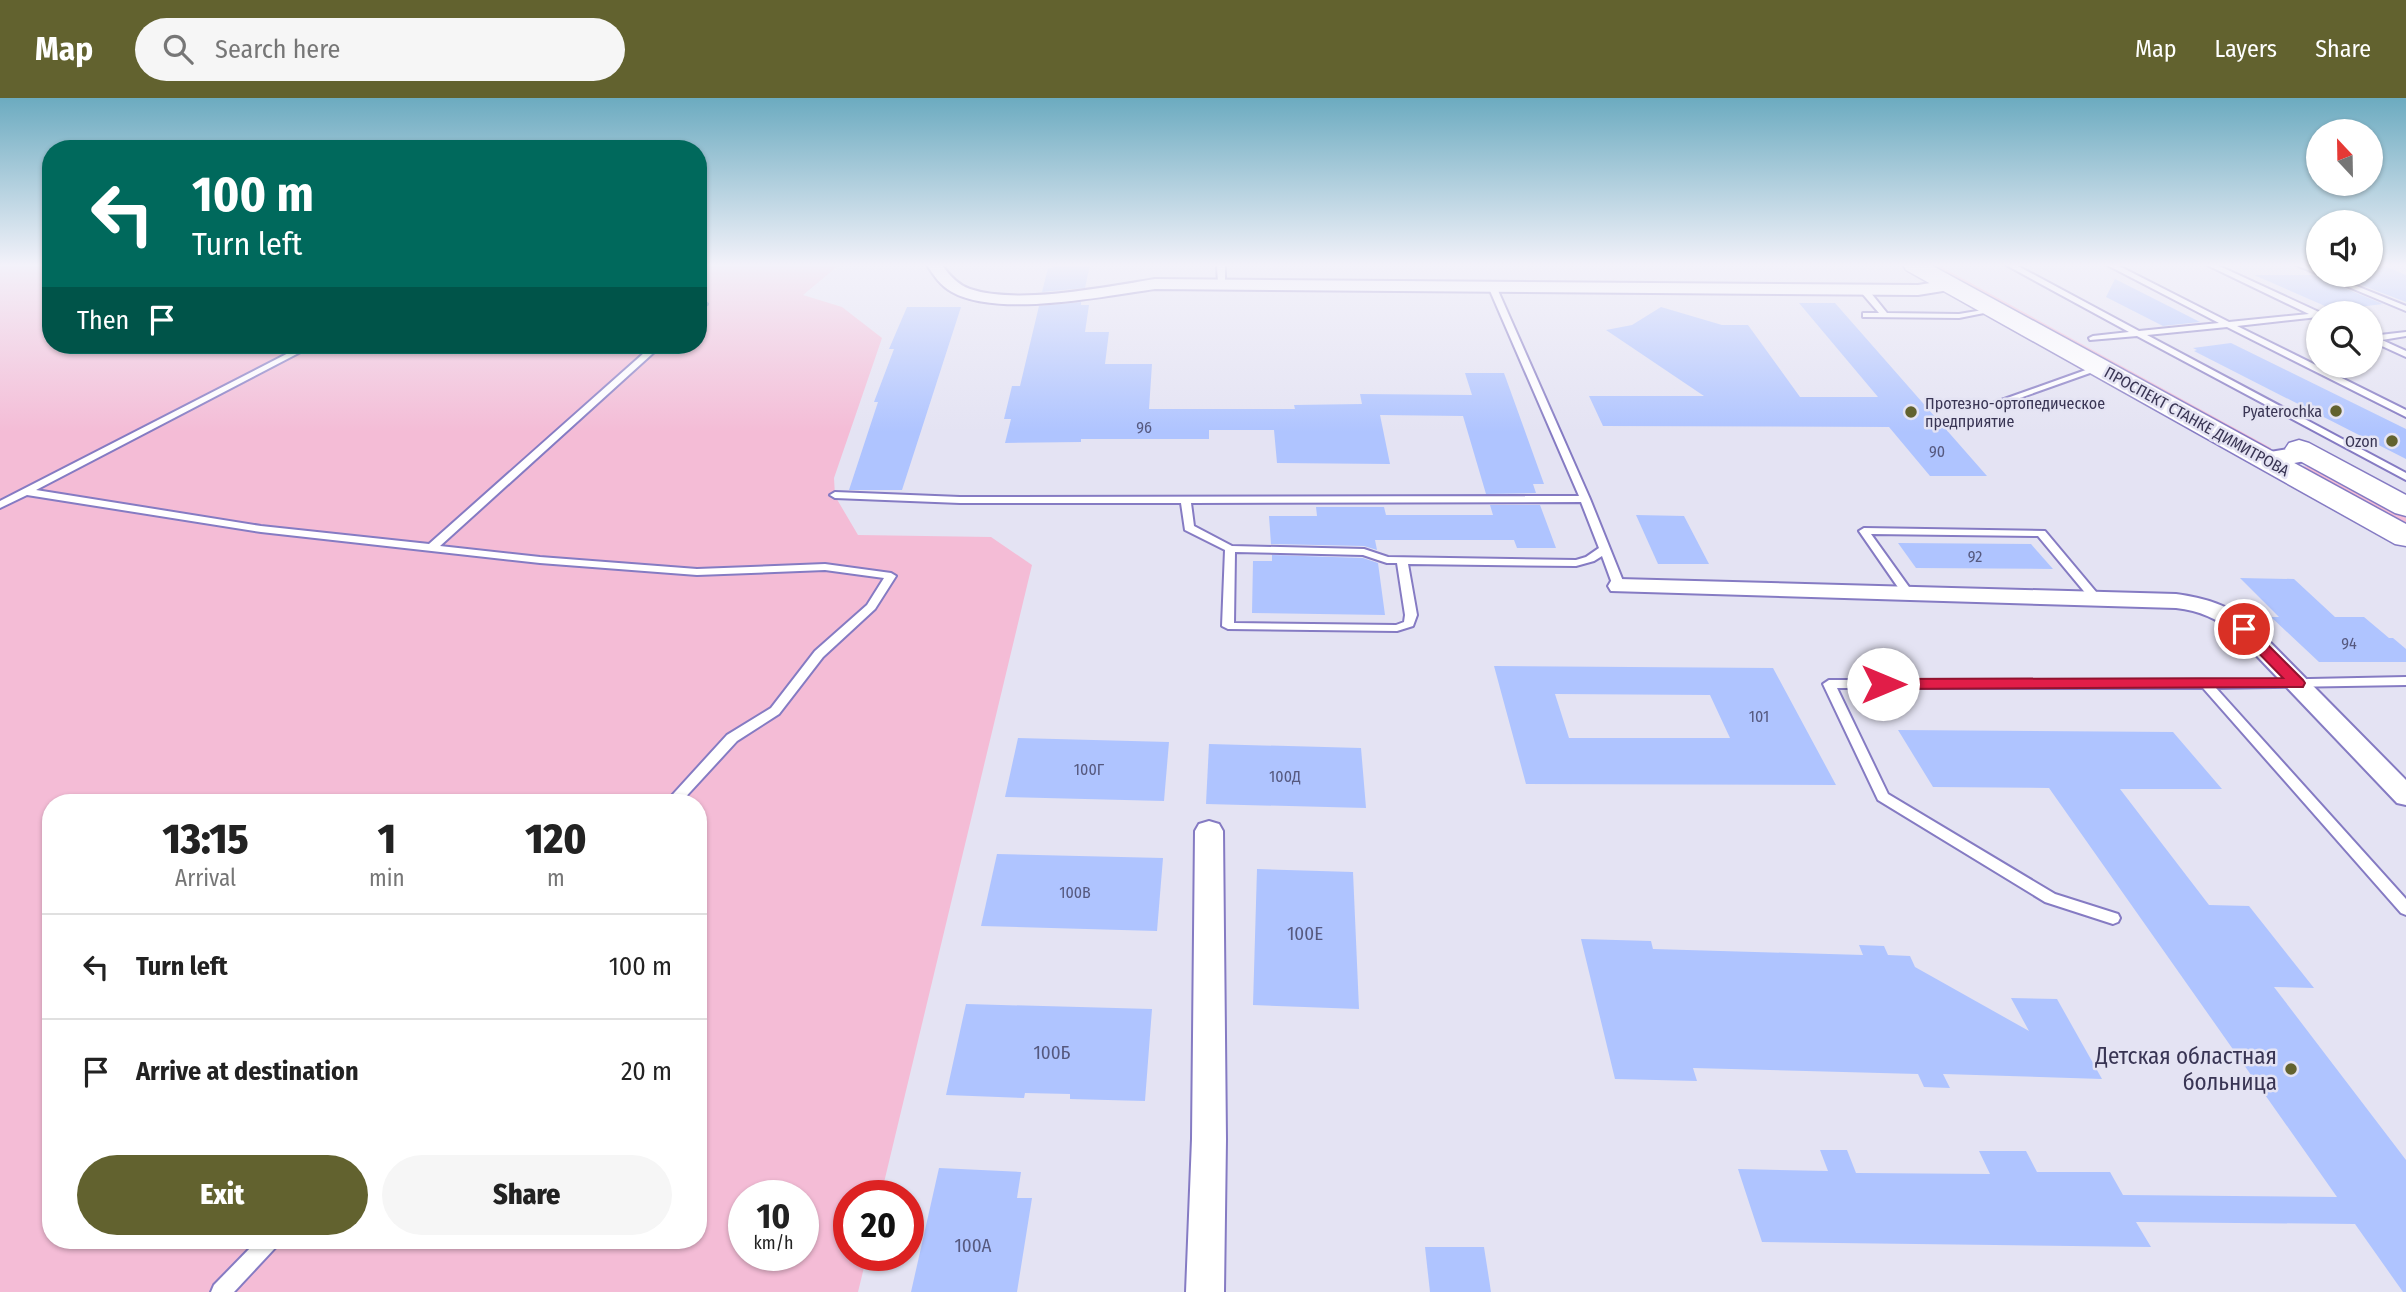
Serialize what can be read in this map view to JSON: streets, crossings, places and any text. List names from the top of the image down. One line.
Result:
{"streets":{"main road":["ПРОСПЕКТ СТАНКЕ ДИМИТРОВА"]},"places":["Pyaterochka","Протезно-ортопедическое предприятие","Ozon","Детская областная больница"],"house_numbers":["96","90","92","94","101","100Г","100Д","100В","100Е","100Б","100А"],"north":"top","page":{"header":"Map","search":"Search here","nav":["Map","Layers","Share"],"turn":["100 m","Turn left"],"then":"Then","eta":["13:15","Arrival","1","min","120","m"],"list":[{"name":"Turn left","value":"100 m"},{"name":"Arrive at destination","value":"20 m"}],"buttons":["Exit","Share"],"speed":"10 km/h","limit":"20"}}
